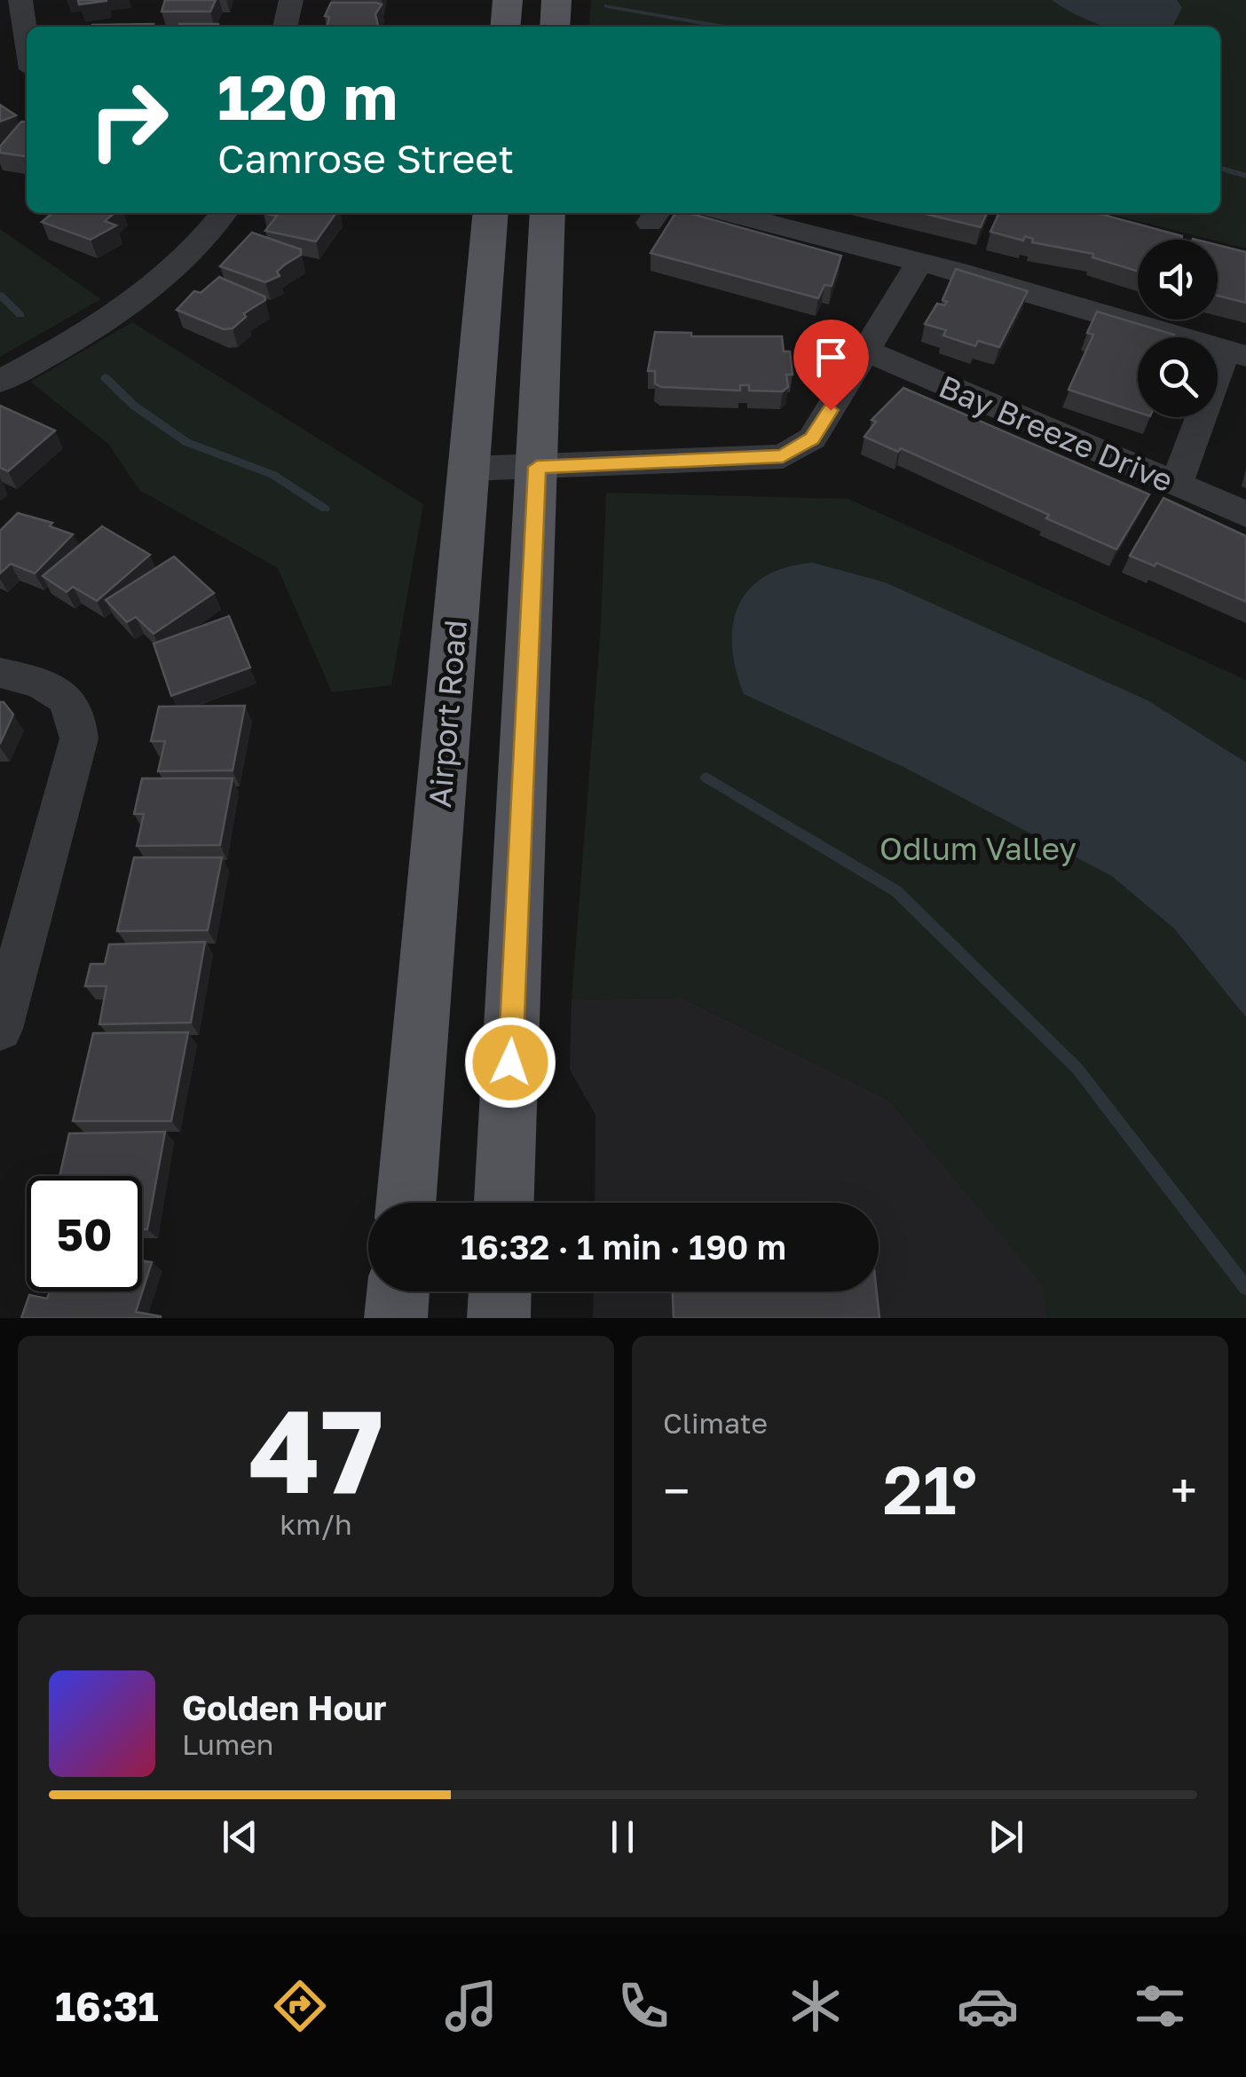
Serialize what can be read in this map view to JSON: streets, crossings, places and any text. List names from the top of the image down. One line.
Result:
{"streets":{"main road":["Airport Road"],"street":["Bay Breeze Drive"]},"parks":["Odlum Valley"],"page":{"turn":["120 m","Camrose Street"],"limit":"50","trip":"16:32 · 1 min · 190 m","tile":[["47","km/h"],"Climate"],"heat":["−","21°","+"],"song":["Golden Hour","Lumen"],"tabs":"16:31"}}
